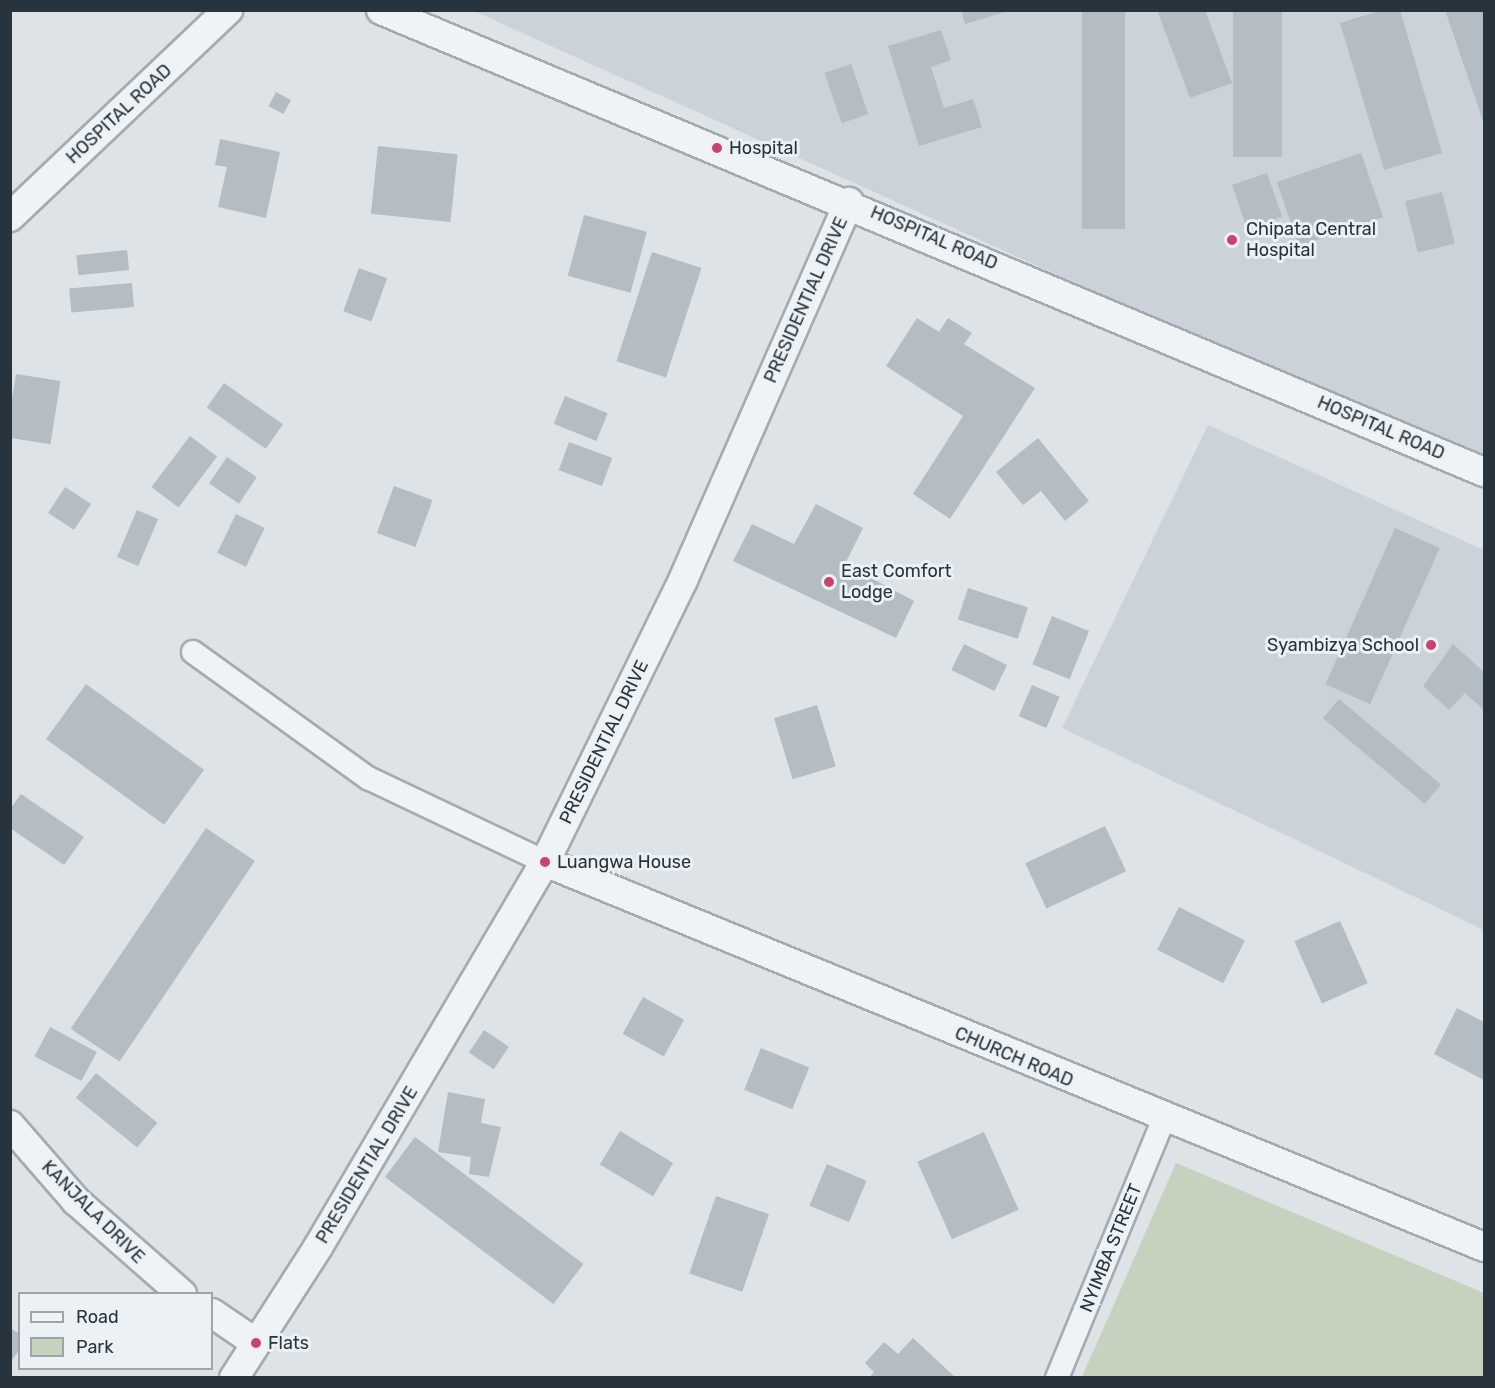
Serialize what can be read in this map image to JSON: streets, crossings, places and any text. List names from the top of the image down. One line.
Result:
{"streets":{"street":["HOSPITAL ROAD","PRESIDENTIAL DRIVE","CHURCH ROAD","KANJALA DRIVE","NYIMBA STREET"]},"crossings":[["HOSPITAL ROAD","PRESIDENTIAL DRIVE"],["PRESIDENTIAL DRIVE","CHURCH ROAD"],["CHURCH ROAD","NYIMBA STREET"]],"places":["Hospital","Chipata Central Hospital","East Comfort Lodge","Syambizya School","Luangwa House","Flats"],"legend":["Road","Park"]}
